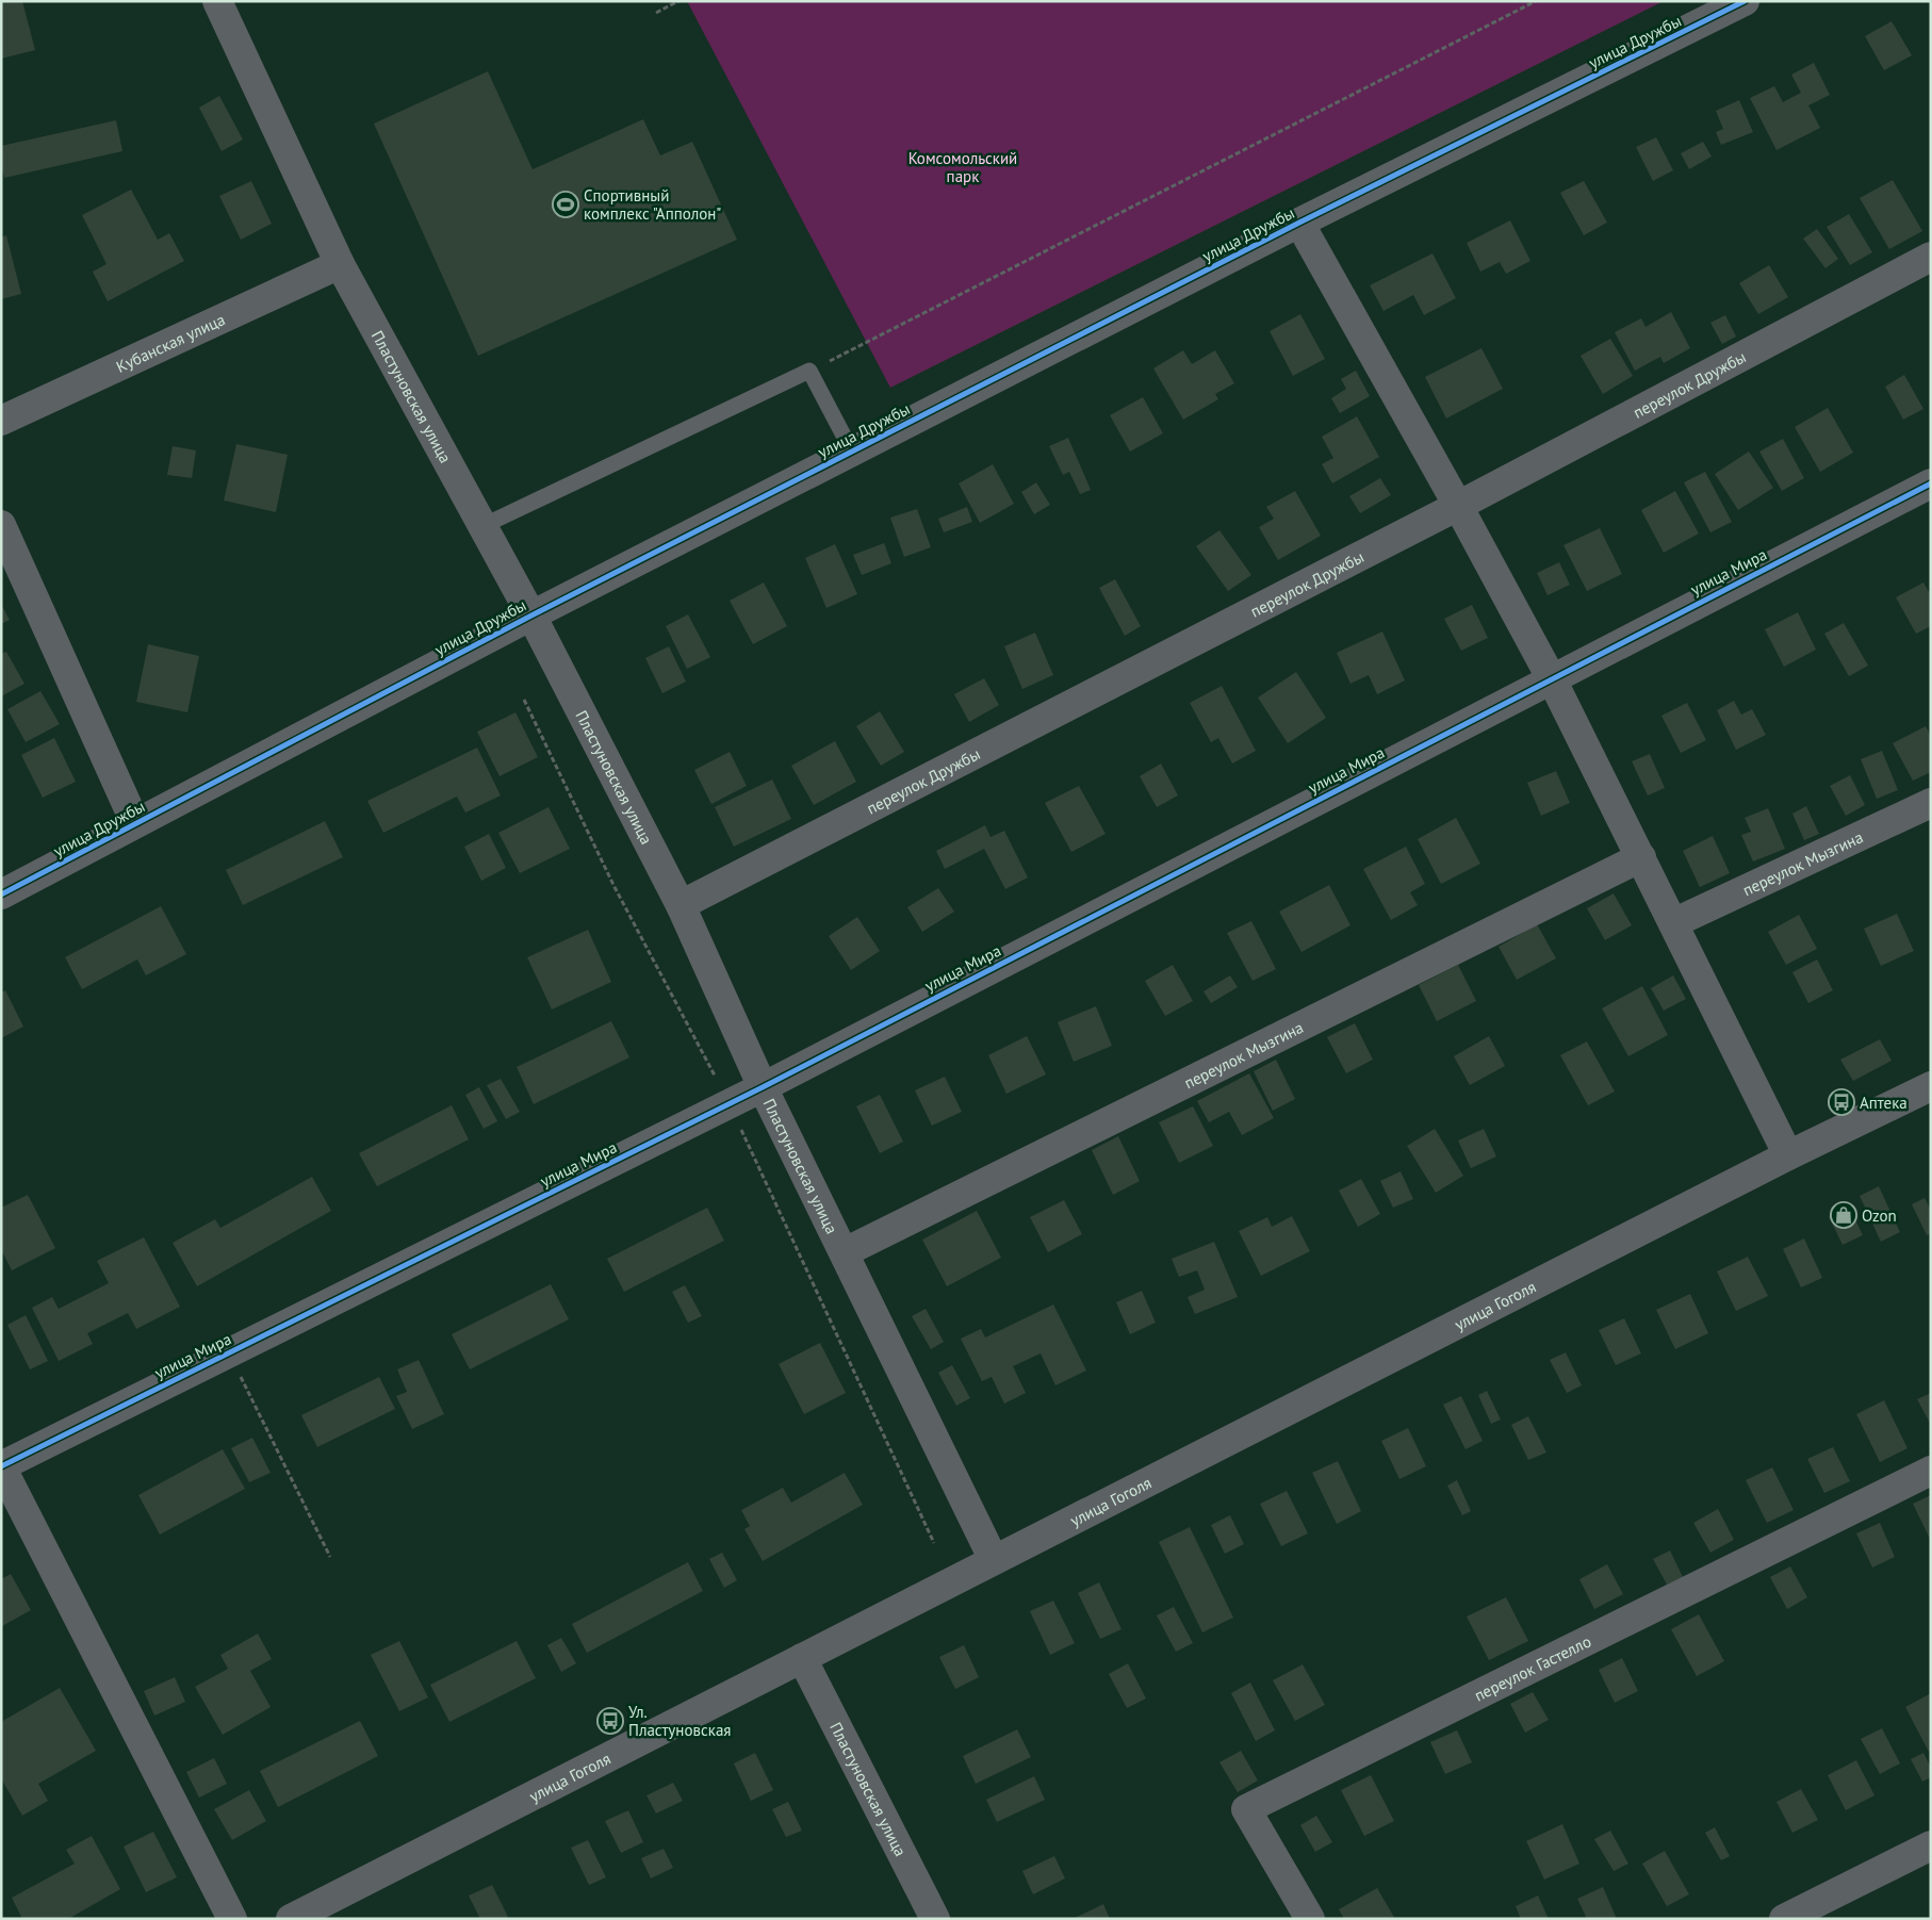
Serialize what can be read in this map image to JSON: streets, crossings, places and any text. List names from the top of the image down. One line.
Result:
{"streets":{"street":["улица Дружбы","Кубанская улица","переулок Дружбы","Пластуновская улица","улица Мира","переулок Мызгина","улица Гоголя","переулок Гастелло"]},"crossings":[["улица Дружбы","Пластуновская улица"],["Кубанская улица","Пластуновская улица"],["переулок Дружбы","Пластуновская улица"],["Пластуновская улица","улица Мира"],["Пластуновская улица","переулок Мызгина"],["Пластуновская улица","улица Гоголя"]],"parks":["Комсомольский парк"],"places":{"sports":["Спортивный комплекс \"Апполон\""],"bus stop":["Аптека","Ул. Пластуновская"],"shop":["Ozon"]}}
